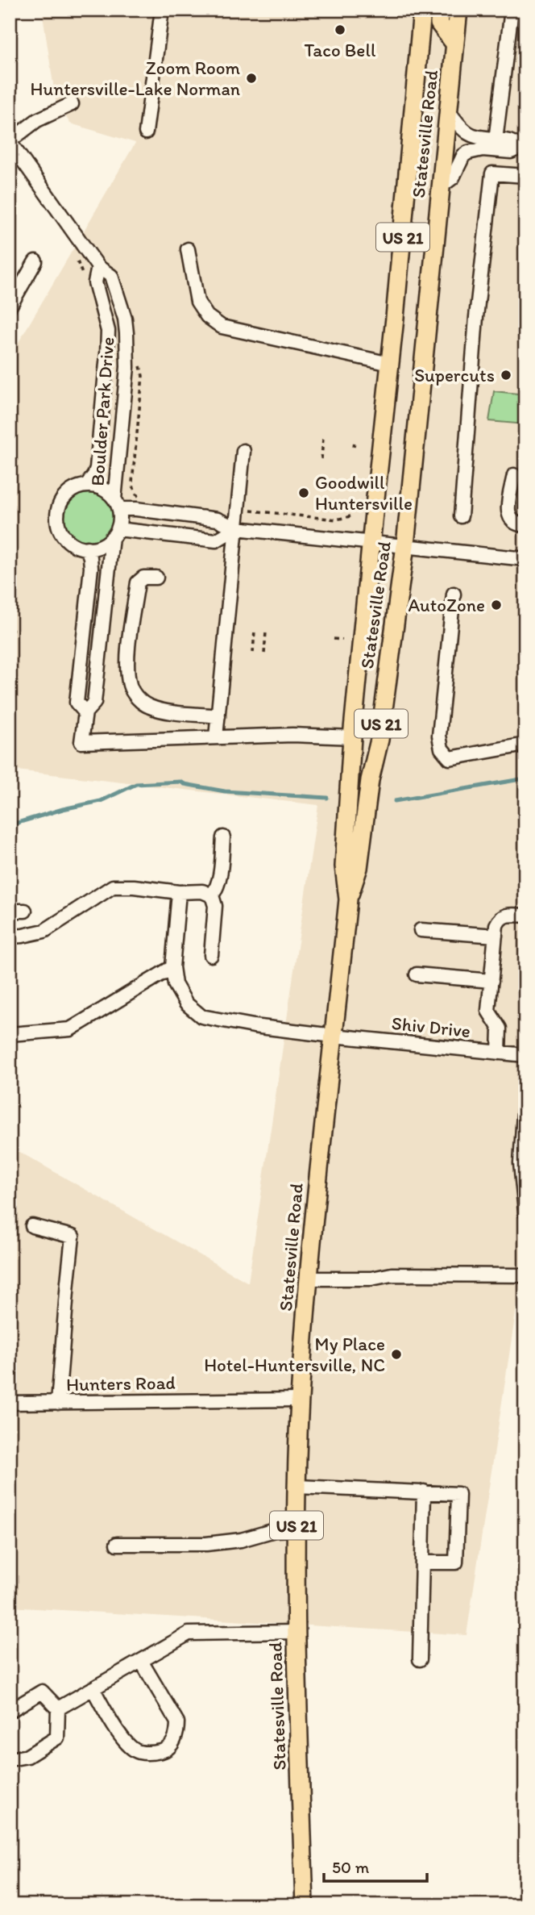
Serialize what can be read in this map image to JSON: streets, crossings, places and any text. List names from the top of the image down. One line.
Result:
{"streets":{"main road":["Statesville Road","US 21"],"street":["Boulder Park Drive","Shiv Drive","Hunters Road"]},"crossings":[["Statesville Road","Shiv Drive"],["Statesville Road","Hunters Road"]],"places":["Taco Bell","Zoom Room Huntersville-Lake Norman","Supercuts","Goodwill Huntersville","AutoZone","My Place Hotel-Huntersville, NC"],"scale_bar":"50 m"}
